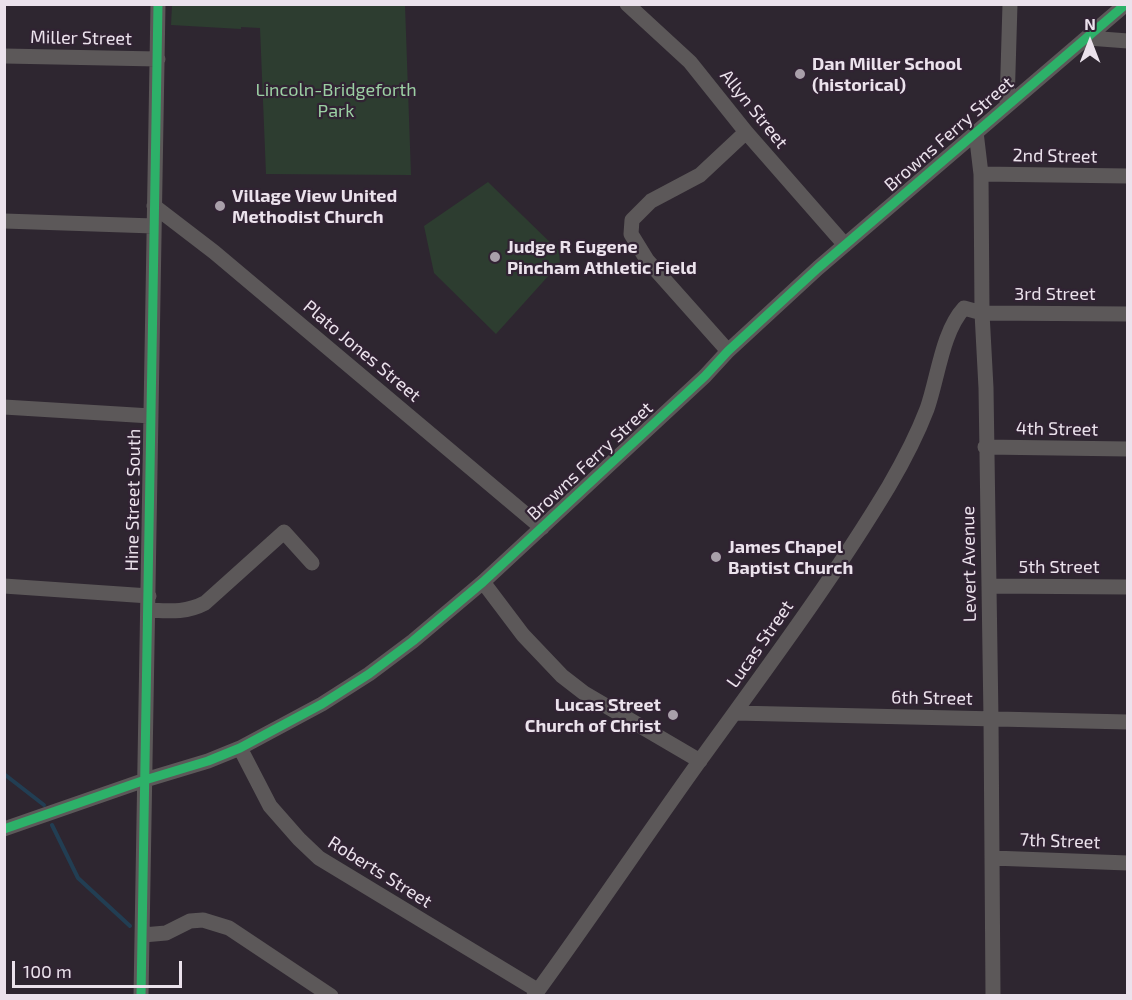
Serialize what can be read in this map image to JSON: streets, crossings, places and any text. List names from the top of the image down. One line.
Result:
{"streets":{"street":["Miller Street","Allyn Street","Browns Ferry Street","2nd Street","3rd Street","Plato Jones Street","4th Street","Hine Street South","Levert Avenue","5th Street","Lucas Street","6th Street","7th Street","Roberts Street"]},"crossings":[["Miller Street","Hine Street South"],["Allyn Street","Browns Ferry Street"],["Browns Ferry Street","Plato Jones Street"],["Browns Ferry Street","Hine Street South"],["Browns Ferry Street","Levert Avenue"],["Browns Ferry Street","Roberts Street"],["2nd Street","Levert Avenue"],["3rd Street","Levert Avenue"],["3rd Street","Lucas Street"],["Plato Jones Street","Hine Street South"],["4th Street","Levert Avenue"],["Levert Avenue","5th Street"],["Levert Avenue","Lucas Street"],["Levert Avenue","6th Street"],["Levert Avenue","7th Street"],["Lucas Street","6th Street"],["Lucas Street","Roberts Street"]],"parks":["Lincoln-Bridgeforth Park"],"places":["Dan Miller School (historical)","Village View United Methodist Church","Judge R Eugene Pincham Athletic Field","James Chapel Baptist Church","Lucas Street Church of Christ"],"scale_bar":"100 m","north":"top"}
